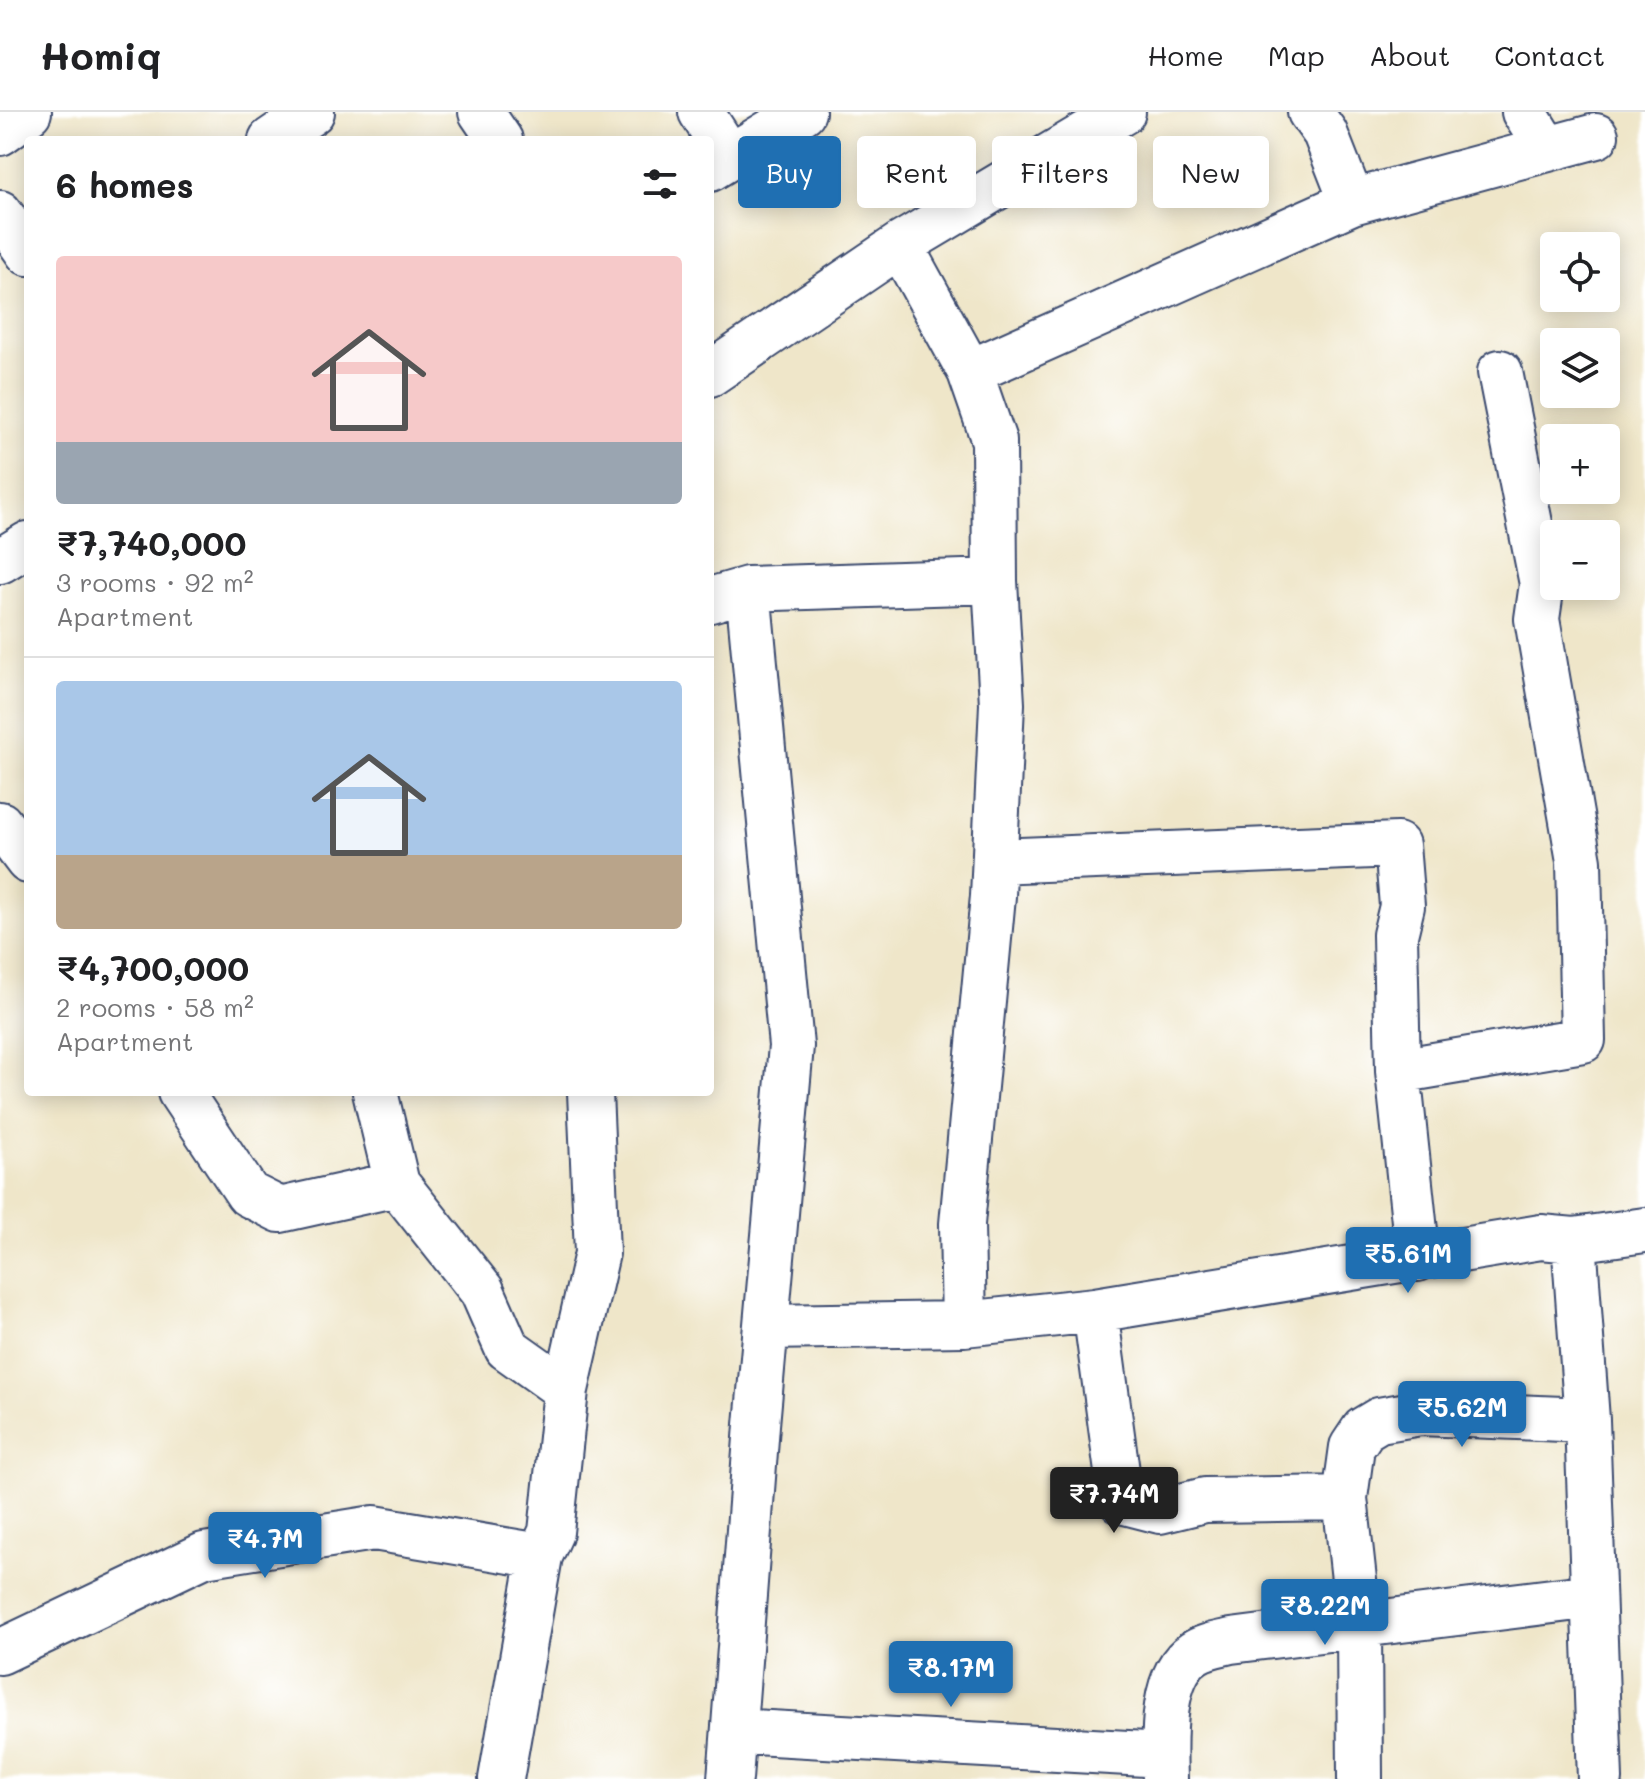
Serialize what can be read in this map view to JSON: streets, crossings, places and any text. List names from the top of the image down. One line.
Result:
{"page":{"header":"Homiq","nav":["Home","Map","About","Contact"],"chip":["Buy","Rent","Filters","New"],"heading":"6 homes","map_buttons":["+","−"],"list":[{"name":"₹7,740,000","note":"3 rooms · 92 m² · Apartment"},{"name":"₹4,700,000","note":"2 rooms · 58 m² · Apartment"}],"price":["₹5.61M","₹5.62M","₹7.74M","₹4.7M","₹8.22M","₹8.17M"]}}
